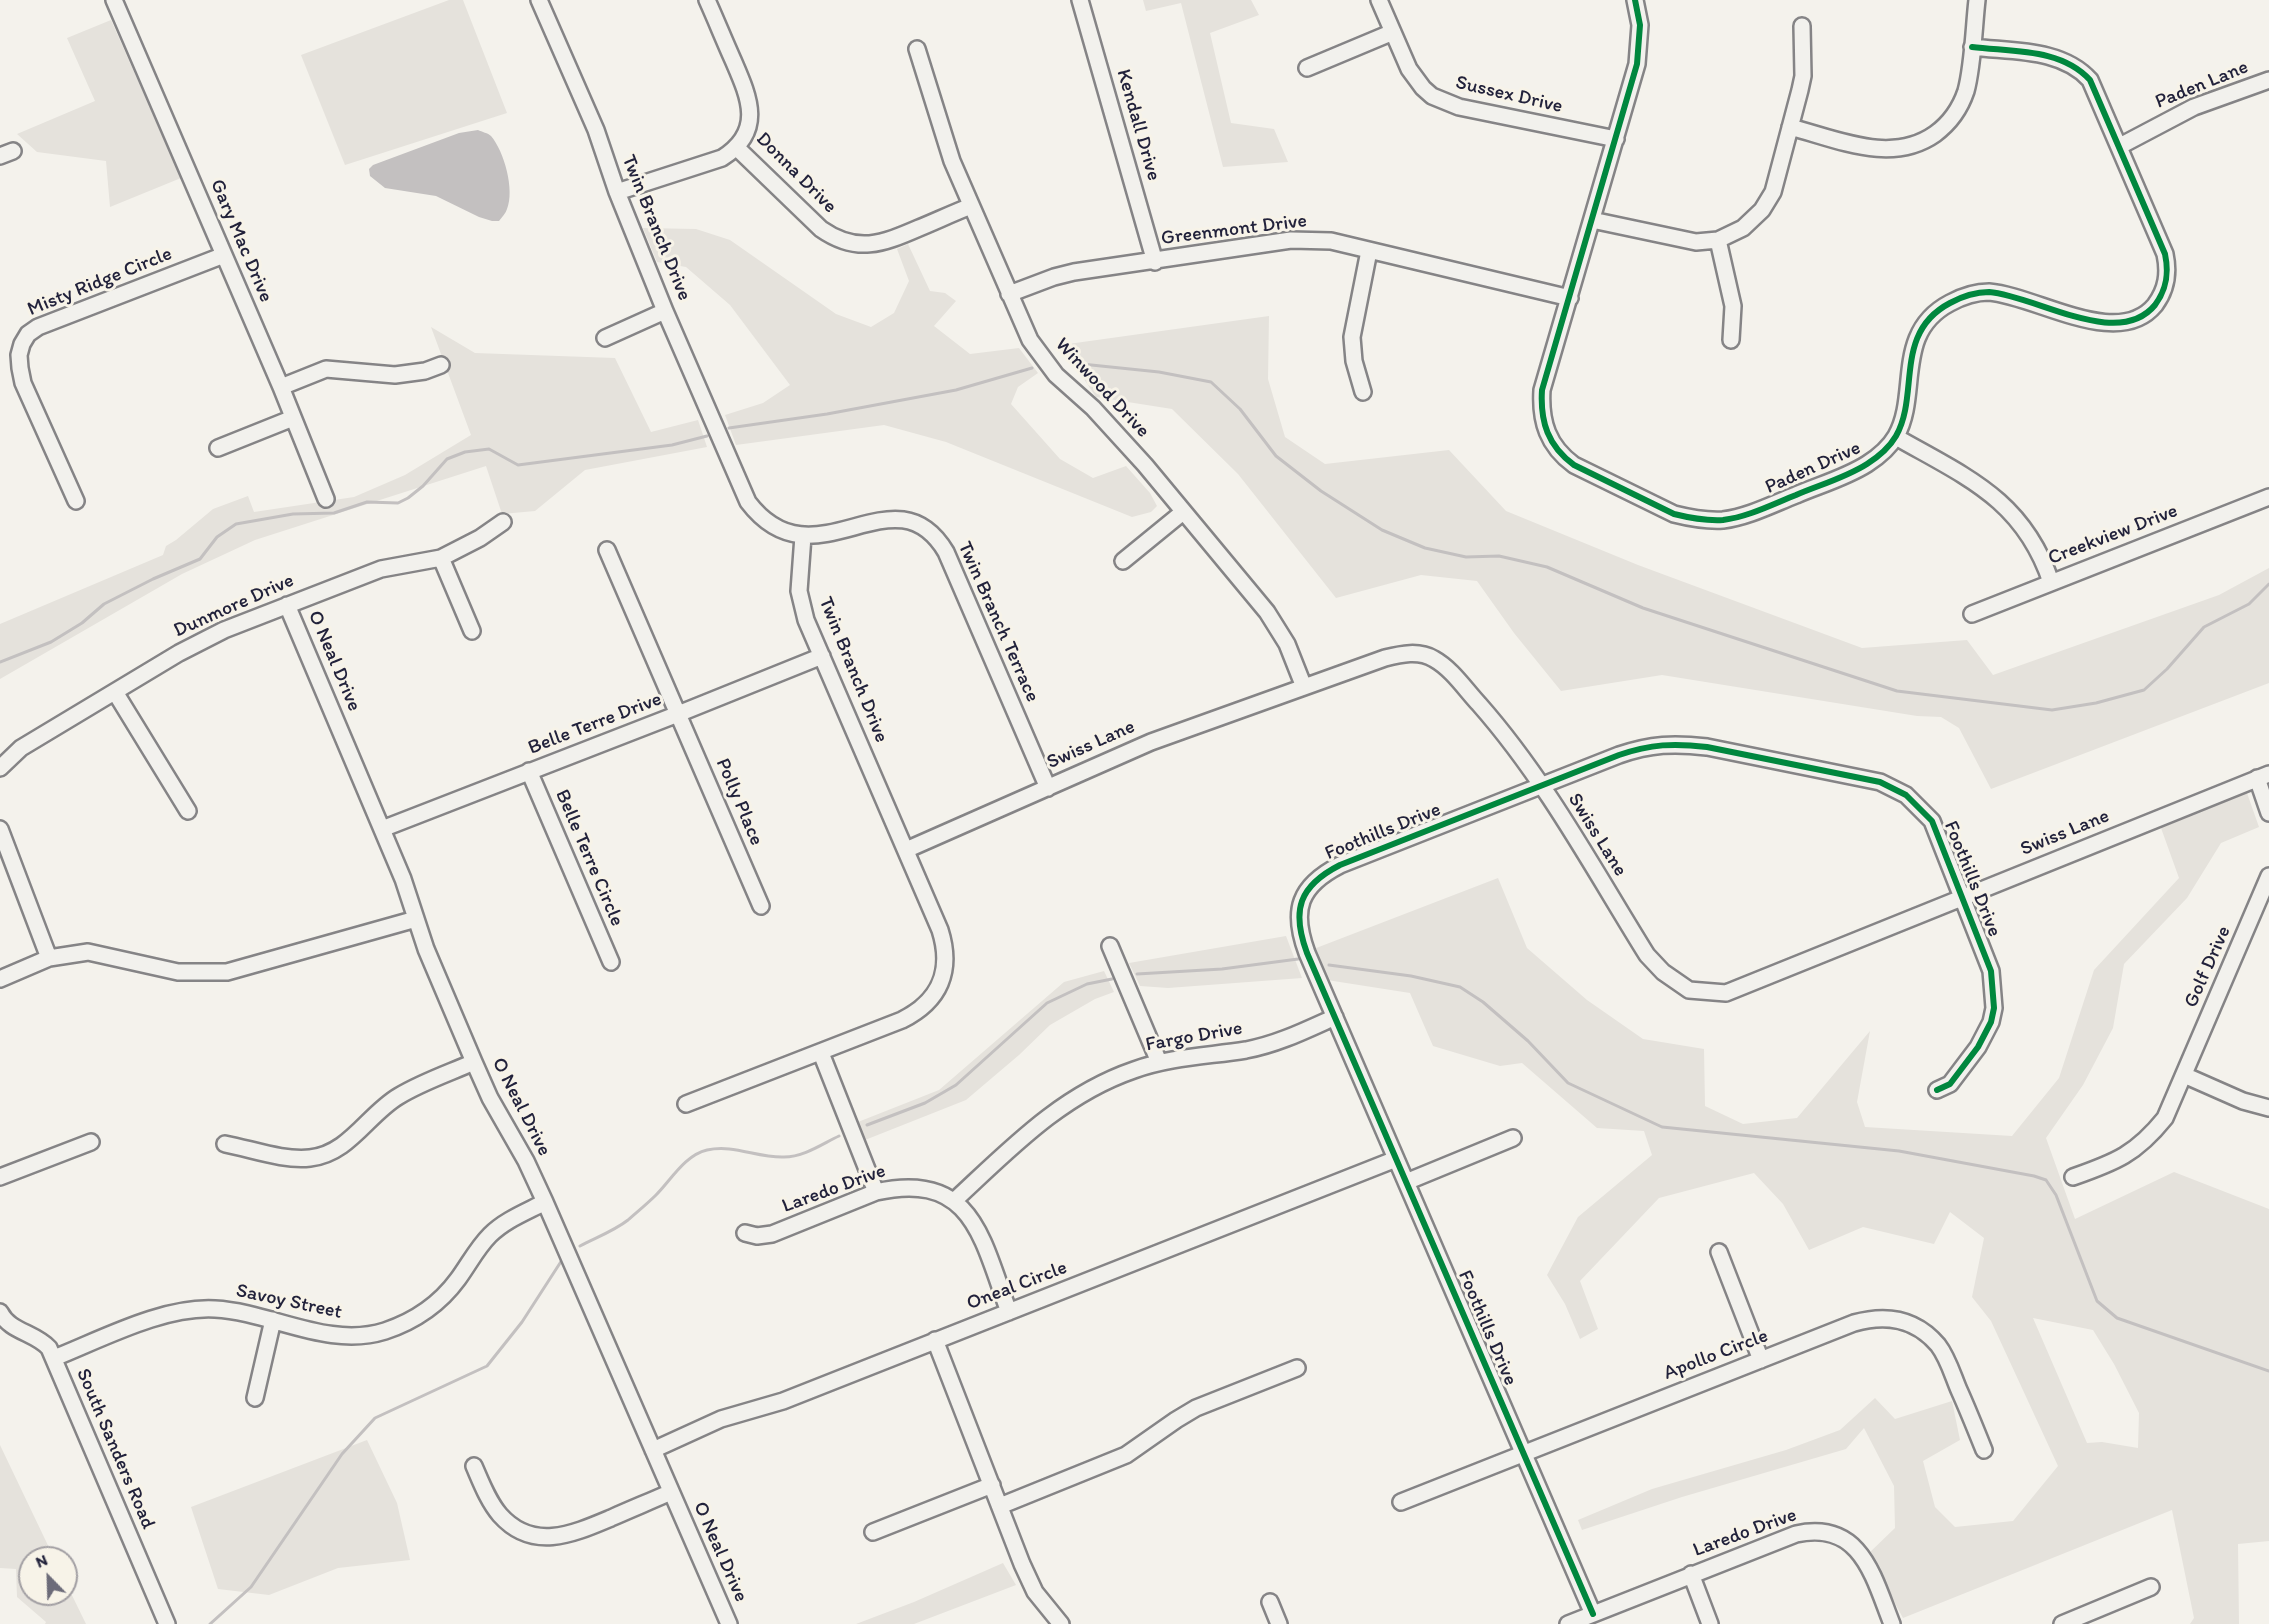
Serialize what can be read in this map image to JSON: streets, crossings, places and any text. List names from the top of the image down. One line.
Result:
{"streets":{"street":["Paden Lane","Sussex Drive","Kendall Drive","Donna Drive","Twin Branch Drive","Greenmont Drive","Gary Mac Drive","Misty Ridge Circle","Winwood Drive","Paden Drive","Creekview Drive","Dunmore Drive","Twin Branch Terrace","O Neal Drive","Belle Terre Drive","Swiss Lane","Polly Place","Foothills Drive","Belle Terre Circle","Golf Drive","Fargo Drive","Laredo Drive","Oneal Circle","Savoy Street","Apollo Circle","South Sanders Road"]},"crossings":[["Paden Lane","Paden Drive"],["Sussex Drive","Paden Drive"],["Kendall Drive","Greenmont Drive"],["Donna Drive","Winwood Drive"],["Twin Branch Drive","Twin Branch Terrace"],["Twin Branch Drive","Belle Terre Drive"],["Twin Branch Drive","Swiss Lane"],["Greenmont Drive","Winwood Drive"],["Greenmont Drive","Paden Drive"],["Gary Mac Drive","Misty Ridge Circle"],["Winwood Drive","Swiss Lane"],["Dunmore Drive","O Neal Drive"],["Twin Branch Terrace","Swiss Lane"],["O Neal Drive","Belle Terre Drive"],["O Neal Drive","Oneal Circle"],["O Neal Drive","Savoy Street"],["Belle Terre Drive","Polly Place"],["Belle Terre Drive","Belle Terre Circle"],["Swiss Lane","Foothills Drive"],["Foothills Drive","Fargo Drive"],["Foothills Drive","Laredo Drive"],["Foothills Drive","Oneal Circle"],["Foothills Drive","Apollo Circle"],["Fargo Drive","Laredo Drive"],["Savoy Street","South Sanders Road"]],"north":"top left"}
